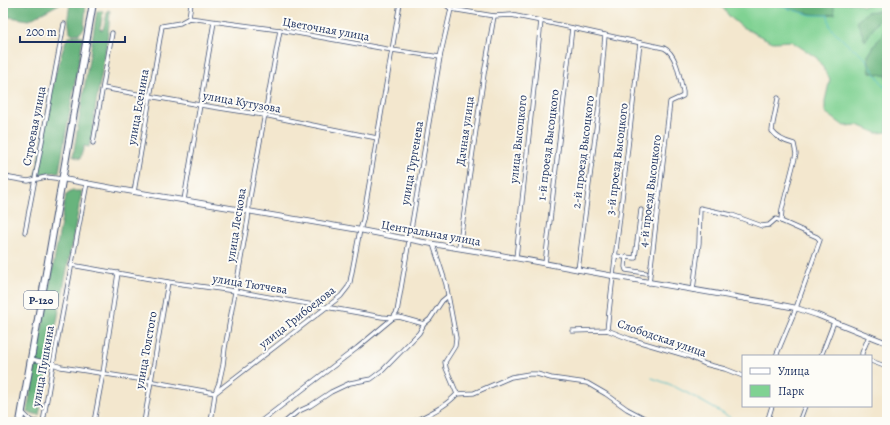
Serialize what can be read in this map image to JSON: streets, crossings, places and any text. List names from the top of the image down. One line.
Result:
{"streets":{"main road":["Р-120"],"street":["Цветочная улица","улица Кутузова","улица Есенина","Строевая улица","Дачная улица","улица Высоцкого","1-й проезд Высоцкого","2-й проезд Высоцкого","3-й проезд Высоцкого","улица Тургенева","4-й проезд Высоцкого","улица Лескова","Центральная улица","улица Тютчева","улица Грибоедова","Слободская улица","улица Толстого","улица Пушкина"]},"crossings":[["Цветочная улица","улица Есенина"],["Цветочная улица","улица Тургенева"],["Цветочная улица","улица Лескова"],["Цветочная улица","улица Грибоедова"],["улица Кутузова","улица Есенина"],["улица Кутузова","улица Лескова"],["улица Кутузова","улица Грибоедова"],["улица Есенина","Центральная улица"],["Дачная улица","Центральная улица"],["улица Высоцкого","Центральная улица"],["1-й проезд Высоцкого","Центральная улица"],["2-й проезд Высоцкого","Центральная улица"],["3-й проезд Высоцкого","4-й проезд Высоцкого"],["3-й проезд Высоцкого","Центральная улица"],["3-й проезд Высоцкого","Слободская улица"],["улица Тургенева","Центральная улица"],["улица Тургенева","улица Тютчева"],["4-й проезд Высоцкого","Центральная улица"],["улица Лескова","Центральная улица"],["улица Лескова","улица Тютчева"],["улица Лескова","улица Грибоедова"],["Центральная улица","Р-120"],["Центральная улица","улица Грибоедова"],["Центральная улица","улица Пушкина"],["улица Тютчева","улица Грибоедова"],["улица Тютчева","улица Толстого"],["улица Тютчева","улица Пушкина"]],"legend":["Улица","Парк"],"scale_bar":"200 m"}
